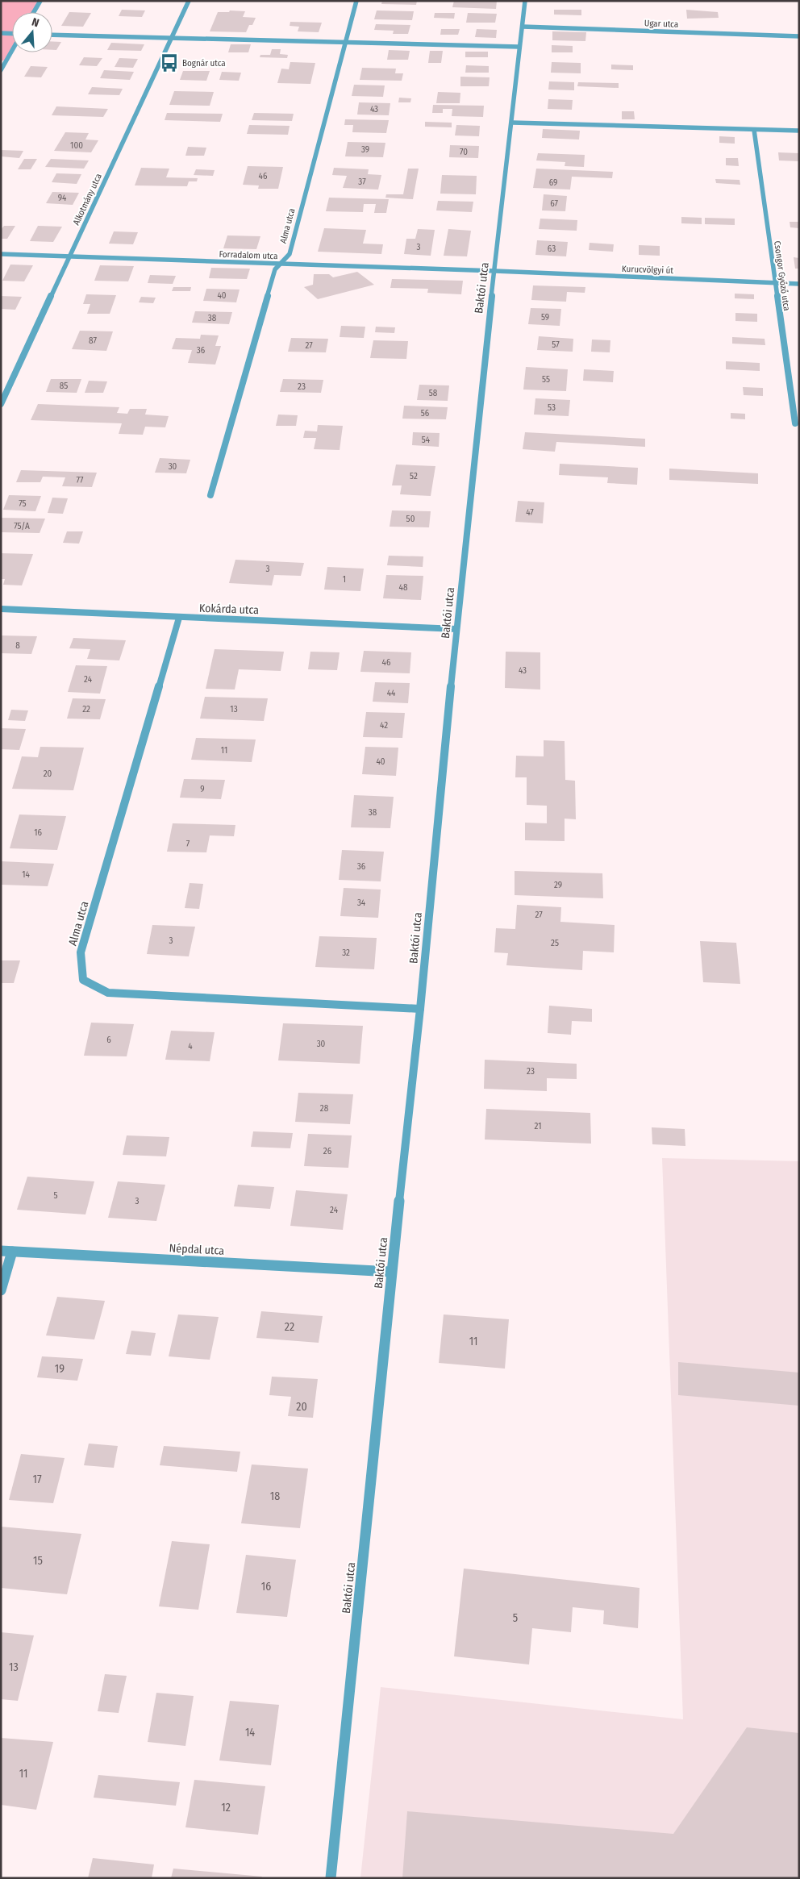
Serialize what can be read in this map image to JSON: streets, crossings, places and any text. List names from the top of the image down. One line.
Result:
{"streets":{"street":["Ugar utca","Alkotmány utca","Alma utca","Forradalom utca","Kurucvölgyi út","Csongor Győző utca","Baktói utca","Kokárda utca","Népdal utca"]},"crossings":[["Ugar utca","Baktói utca"],["Alkotmány utca","Forradalom utca"],["Alma utca","Forradalom utca"],["Alma utca","Baktói utca"],["Alma utca","Kokárda utca"],["Forradalom utca","Kurucvölgyi út"],["Forradalom utca","Baktói utca"],["Kurucvölgyi út","Csongor Győző utca"],["Kurucvölgyi út","Baktói utca"],["Baktói utca","Kokárda utca"],["Baktói utca","Népdal utca"]],"places":{"bus stop":["Bognár utca"]},"house_numbers":["43","100","39","70","46","37","69","94","67","3","63","40","59","38","87","57","27","36","55","85","23","58","53","56","54","30","52","77","75","47","50","75/A","3","1","48","8","46","43","24","44","22","13","42","11","40","20","9","38","16","7","36","14","29","34","27","3","25","32","6","30","4","23","28","21","26","5","3","24","22","11","19","20","17","18","15","16","5","13","14","11","12"],"north":"top"}
